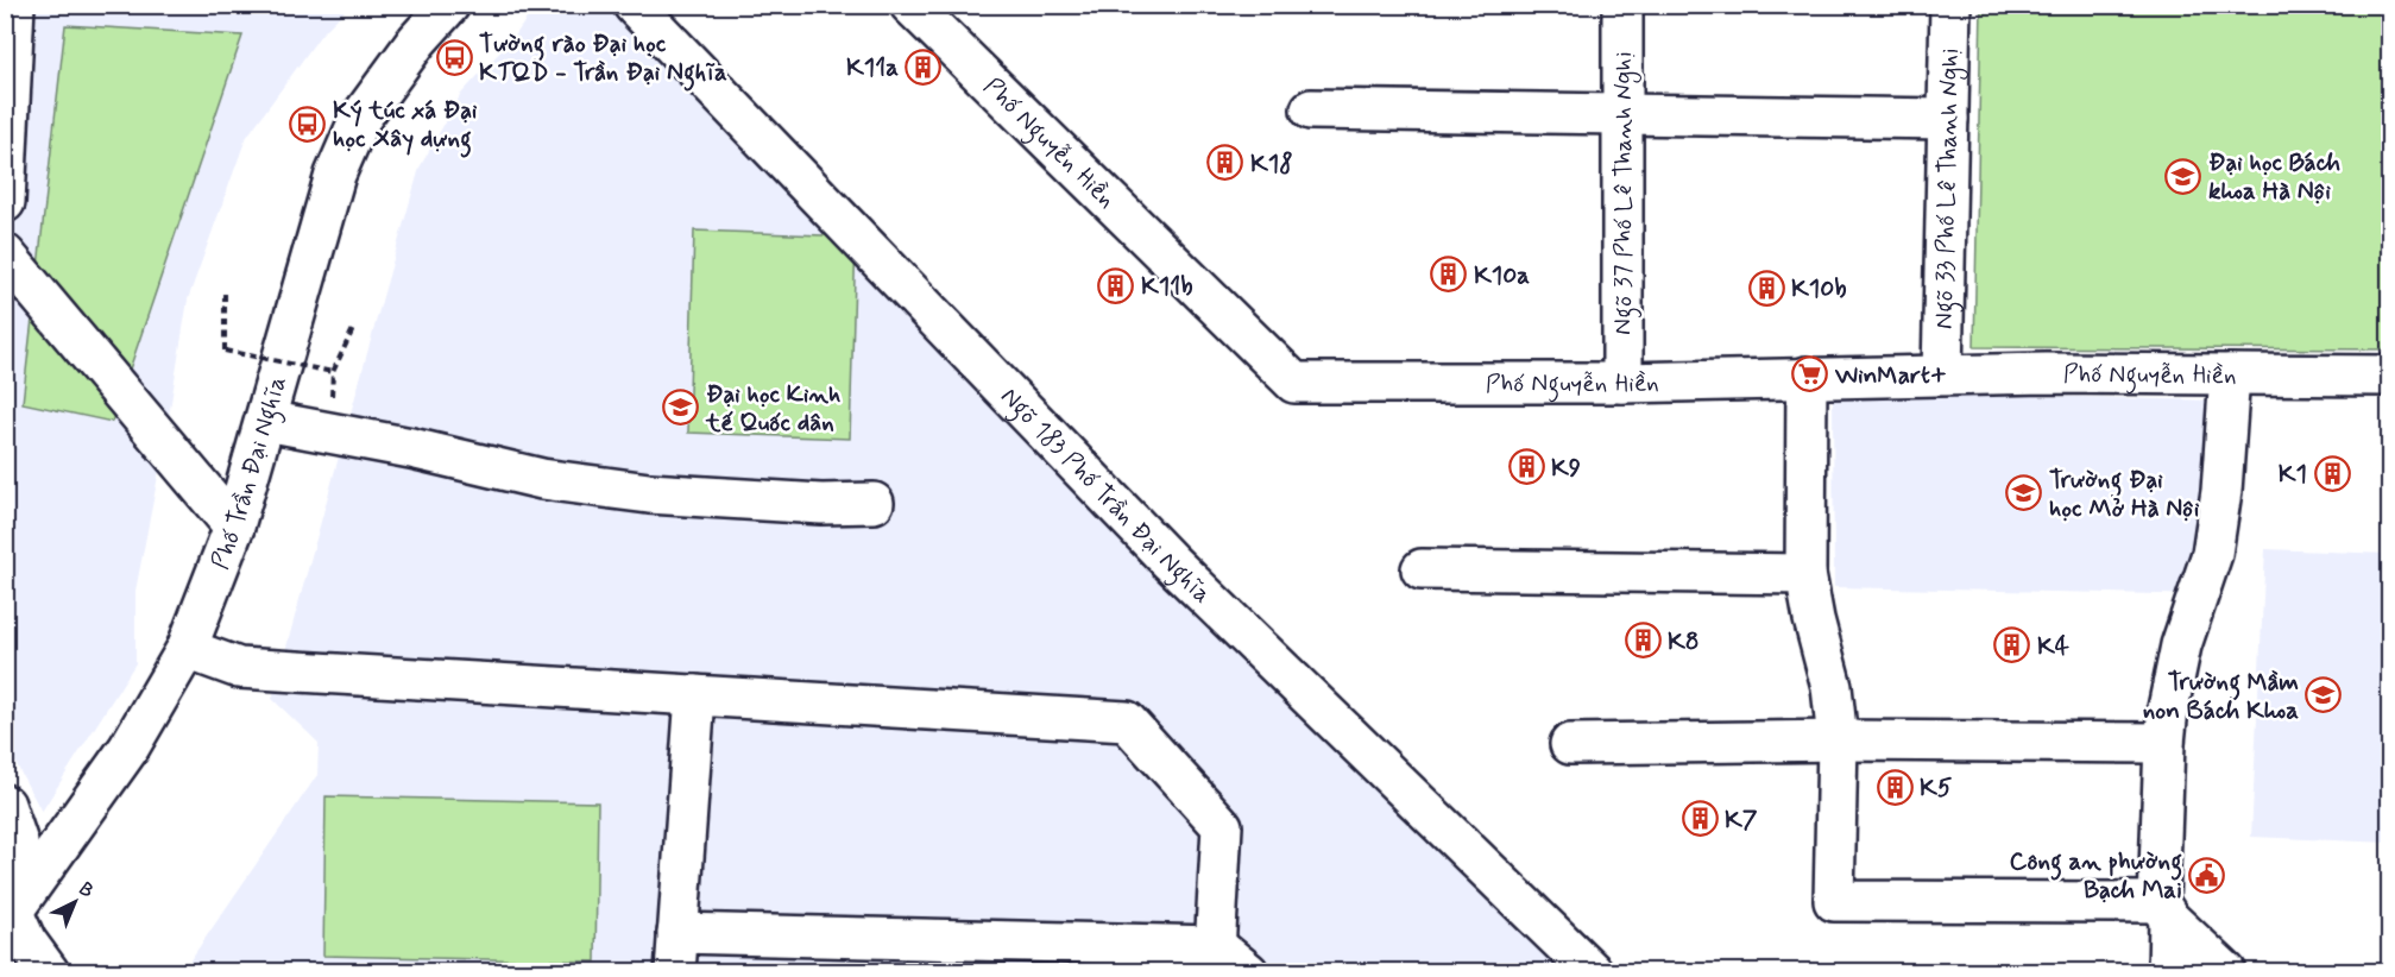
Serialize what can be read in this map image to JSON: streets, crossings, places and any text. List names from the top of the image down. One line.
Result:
{"streets":{"street":["Phố Nguyễn Hiền","Ngõ 33 Phố Lê Thanh Nghị","Ngõ 37 Phố Lê Thanh Nghị","Phố Trần Đại Nghĩa","Ngõ 183 Phố Trần Đại Nghĩa"]},"crossings":[["Phố Nguyễn Hiền","Ngõ 33 Phố Lê Thanh Nghị"],["Phố Nguyễn Hiền","Ngõ 37 Phố Lê Thanh Nghị"]],"places":{"bus stop":["Tường rào Đại học KTQD - Trần Đại Nghĩa","Ký túc xá Đại học Xây dựng"],"building":["K11a","K18","K10a","K11b","K10b","K9","K1","K8","K4","K5","K7"],"school or university":["Đại học Bách khoa Hà Nội","Đại học Kinh tế Quốc dân","Trường Đại học Mở Hà Nội","Trường Mầm non Bách Khoa"],"supermarket":["WinMart+"],"public building":["Công an phường Bạch Mai"]},"north":"top right"}
